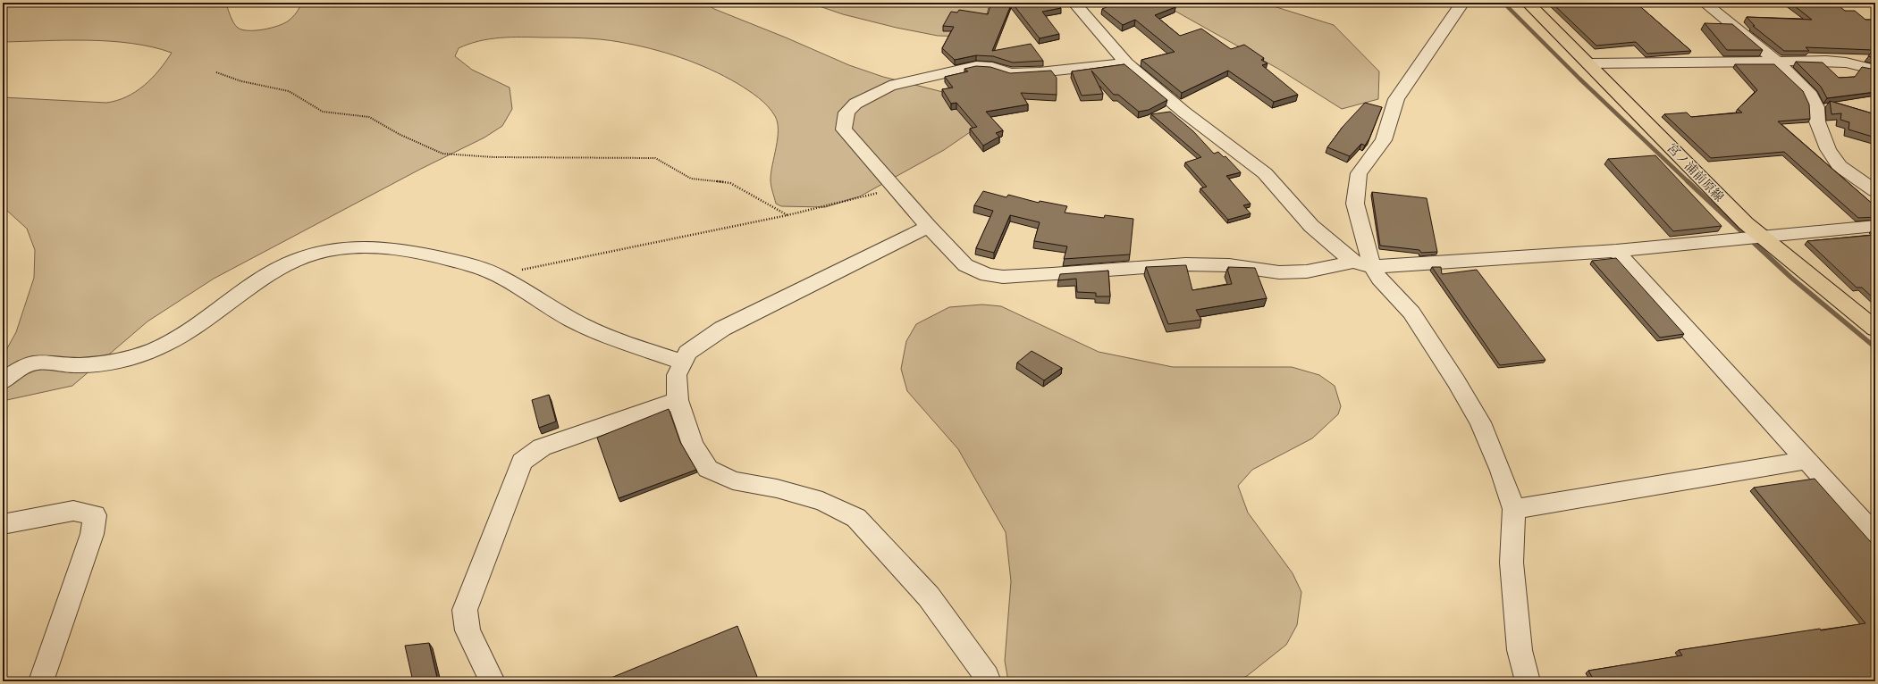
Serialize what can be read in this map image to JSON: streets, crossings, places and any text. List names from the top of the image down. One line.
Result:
{"streets":{"main road":["宮ノ浦前原線"]}}
